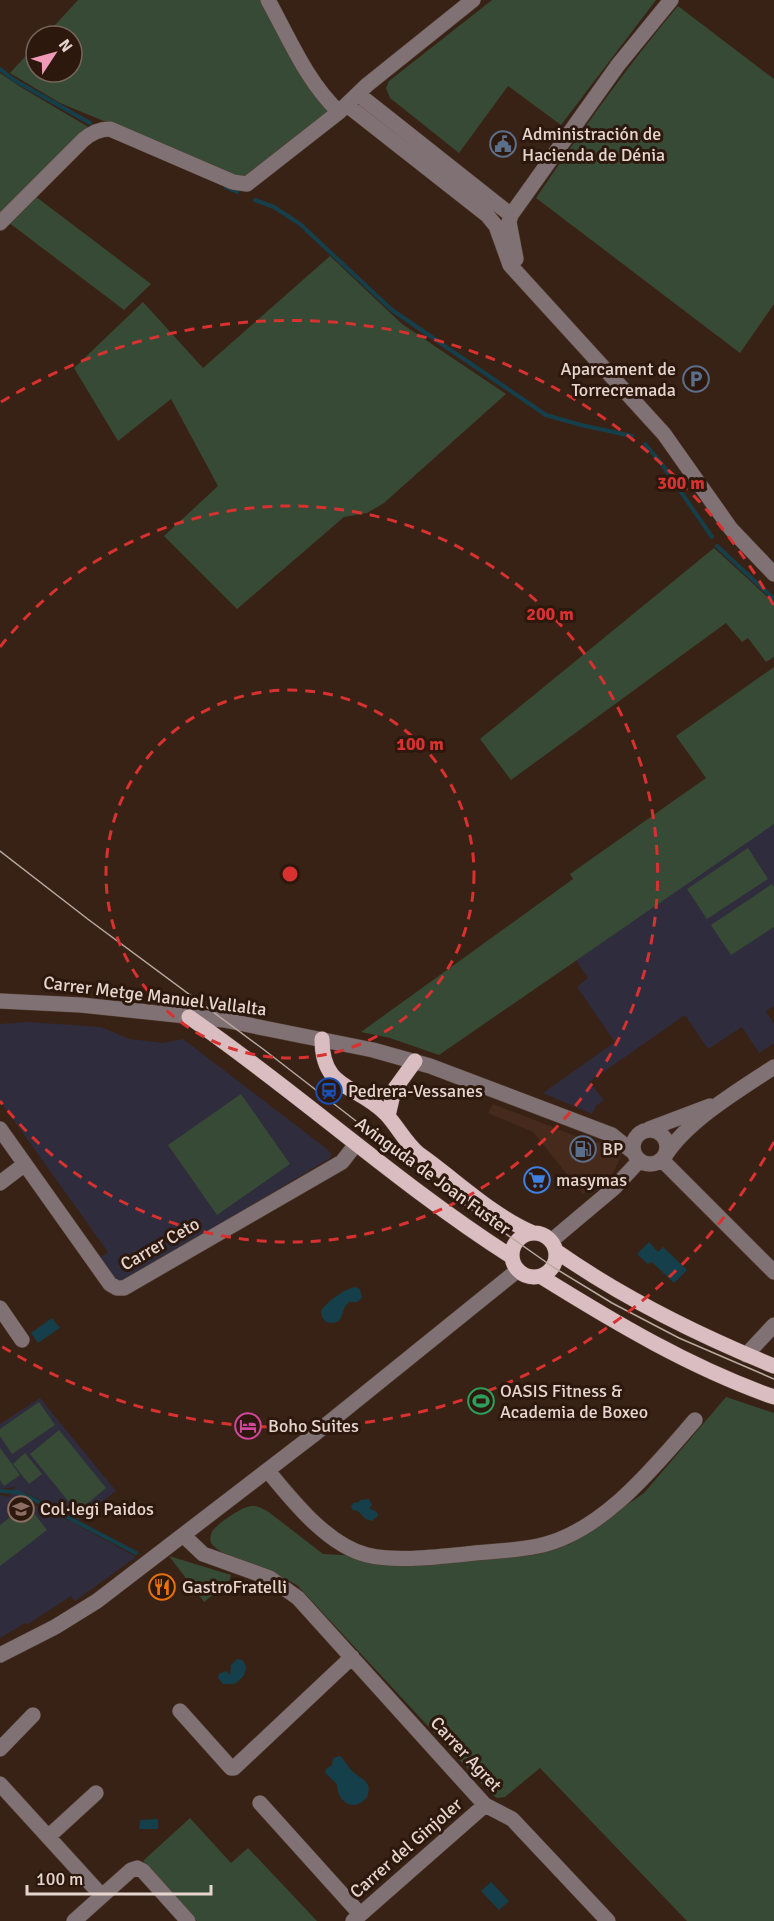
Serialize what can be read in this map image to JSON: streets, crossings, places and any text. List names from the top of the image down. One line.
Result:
{"streets":{"main road":["Avinguda de Joan Fuster"],"street":["Carrer Metge Manuel Vallalta","Carrer Ceto","Carrer Agret","Carrer del Ginjoler"]},"crossings":[["Carrer Metge Manuel Vallalta","Avinguda de Joan Fuster"],["Avinguda de Joan Fuster","Carrer Ceto"],["Carrer Agret","Carrer del Ginjoler"]],"places":{"public building":["Administración de Hacienda de Dénia"],"parking":["Aparcament de Torrecremada"],"station":["Pedrera-Vessanes"],"fuel station":["BP"],"supermarket":["masymas"],"sports":["OASIS Fitness & Academia de Boxeo"],"hotel":["Boho Suites"],"school or university":["Col·legi Paidos"],"restaurant":["GastroFratelli"]},"scale_bar":"100 m","north":"top right","rings":["300 m","200 m","100 m"]}
